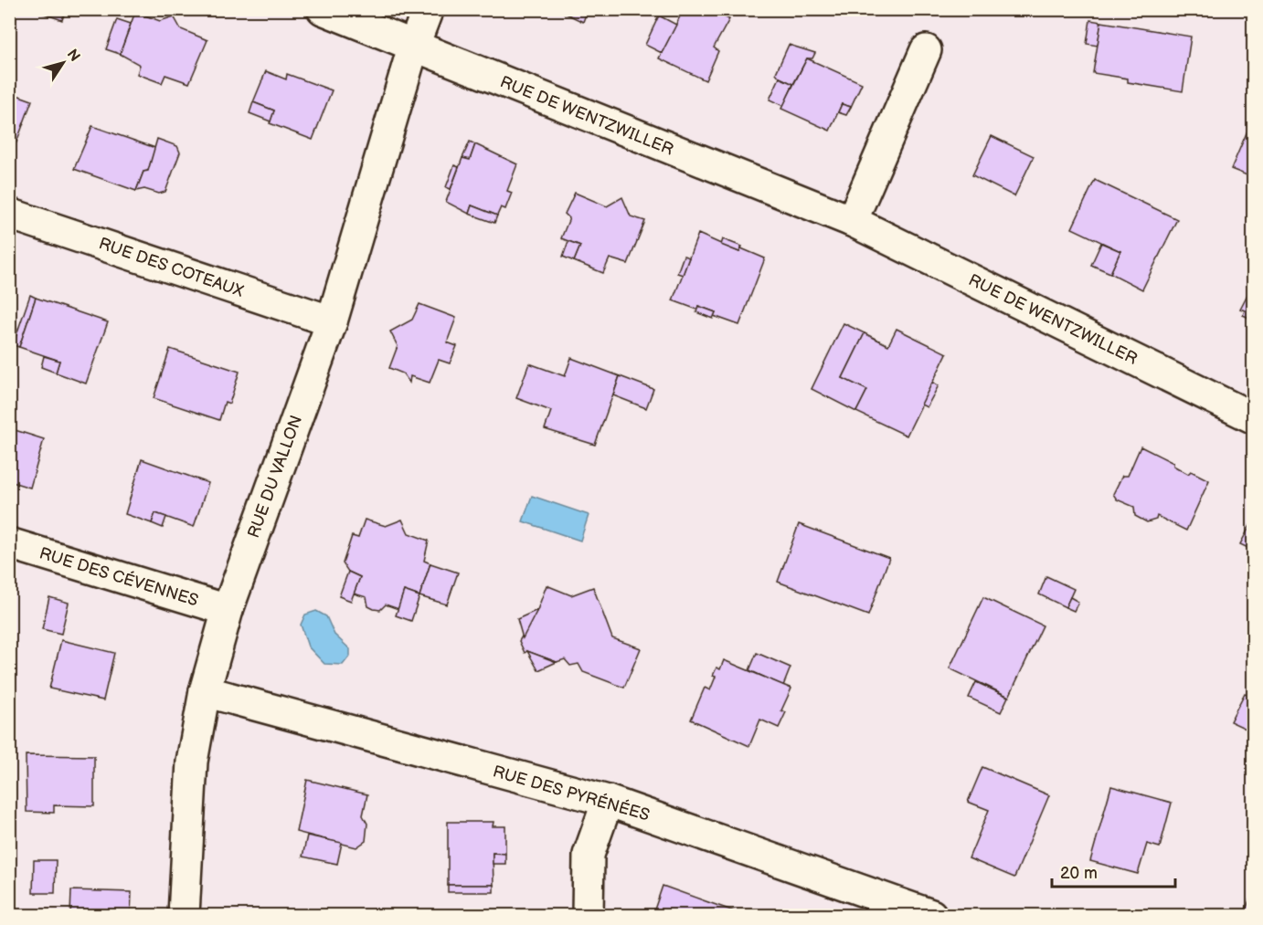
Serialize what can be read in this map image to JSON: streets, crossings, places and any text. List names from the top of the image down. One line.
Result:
{"streets":{"street":["RUE DE WENTZWILLER","RUE DES COTEAUX","RUE DU VALLON","RUE DES CÉVENNES","RUE DES PYRÉNÉES"]},"crossings":[["RUE DE WENTZWILLER","RUE DU VALLON"],["RUE DES COTEAUX","RUE DU VALLON"],["RUE DU VALLON","RUE DES CÉVENNES"],["RUE DU VALLON","RUE DES PYRÉNÉES"]],"scale_bar":"20 m","north":"top right"}
